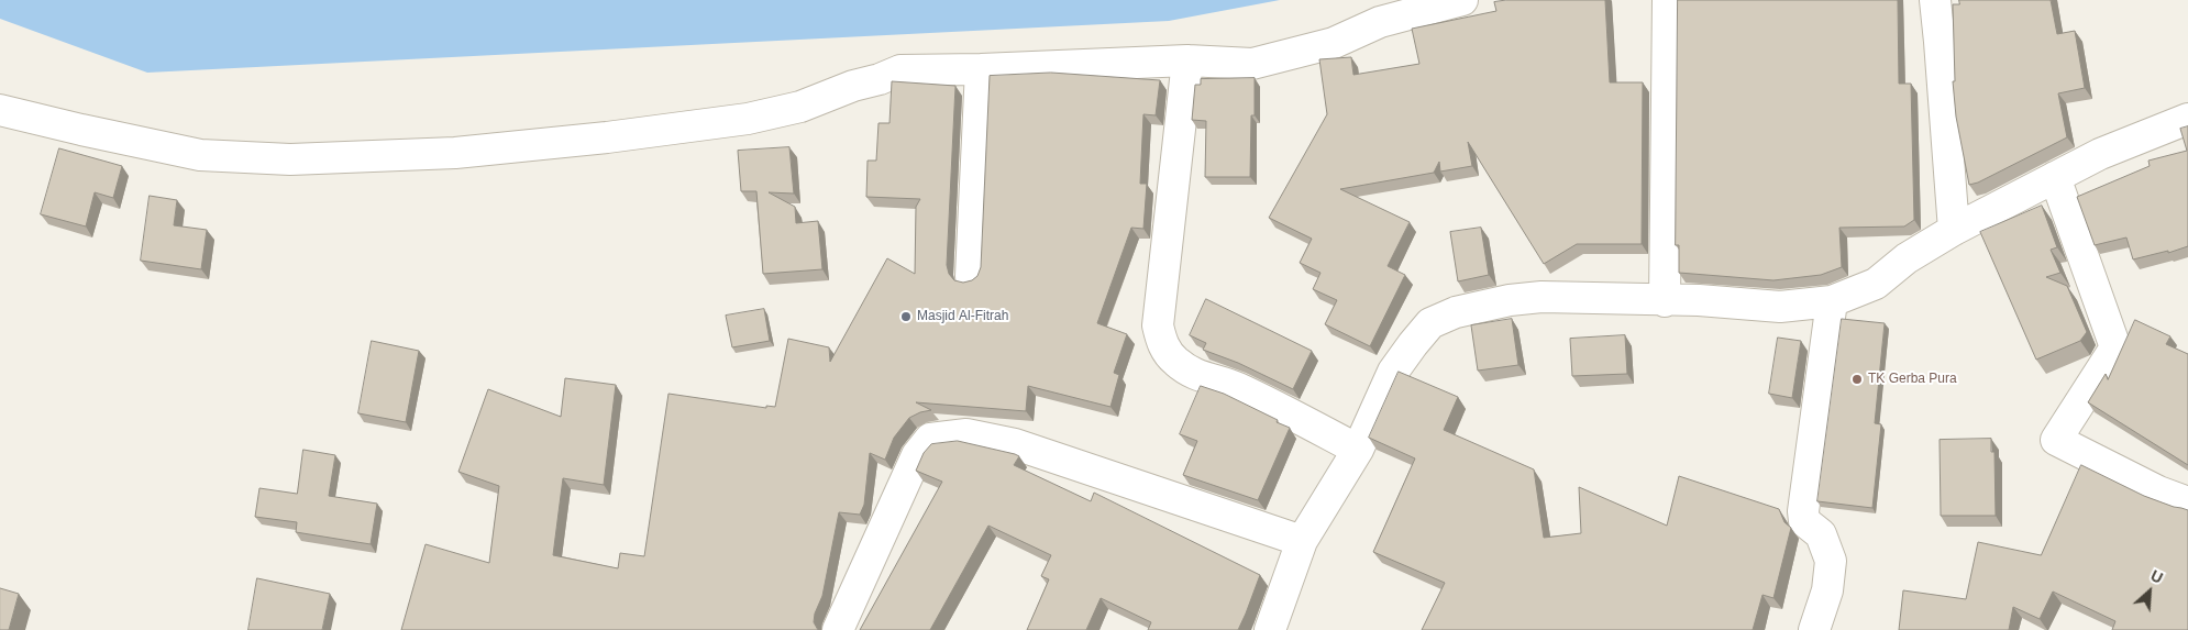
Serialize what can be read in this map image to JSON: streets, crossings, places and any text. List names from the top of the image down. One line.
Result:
{"places":["Masjid Al-Fitrah","TK Gerba Pura"],"north":"top right"}
